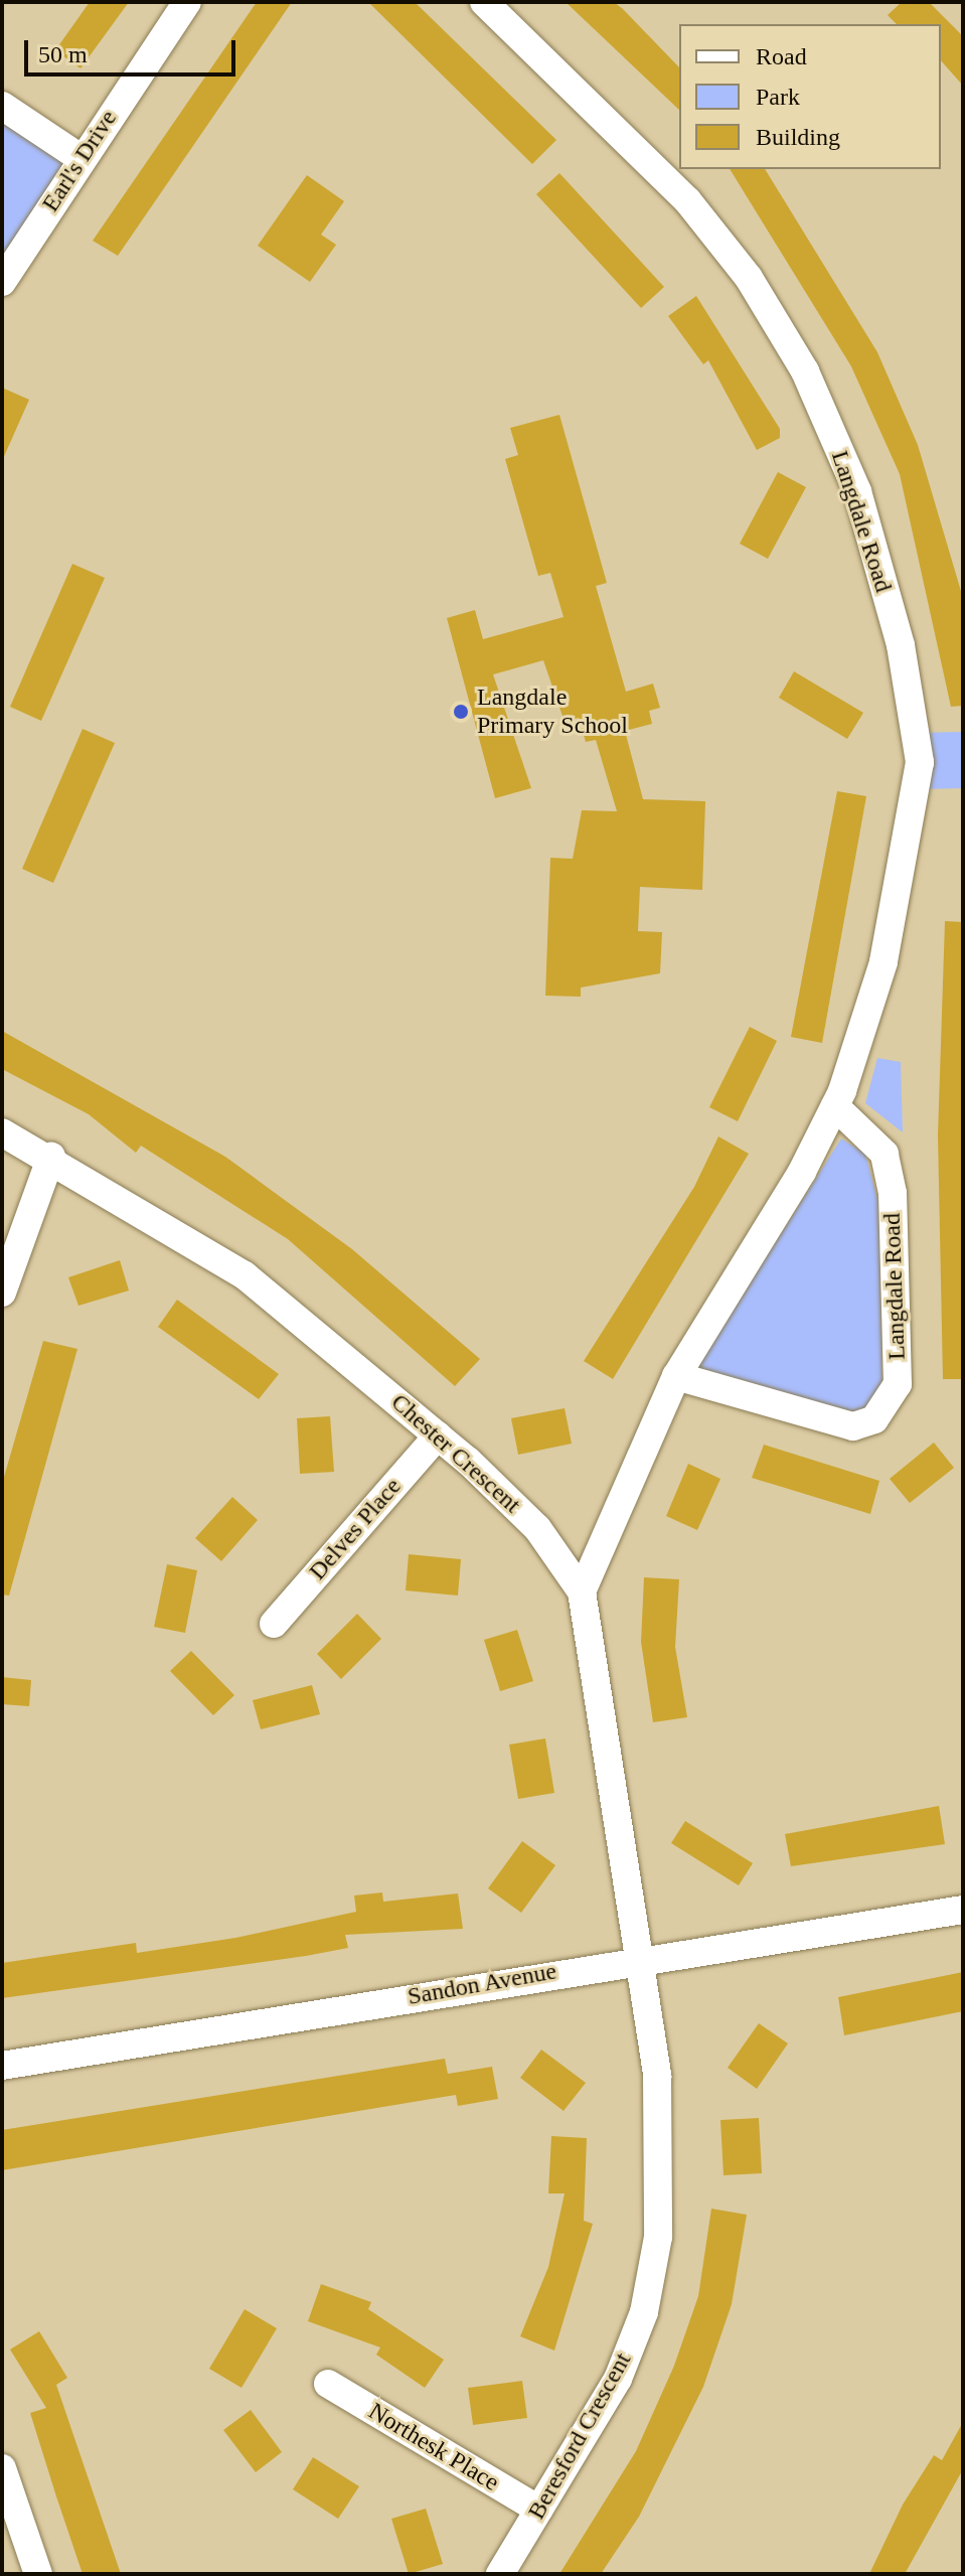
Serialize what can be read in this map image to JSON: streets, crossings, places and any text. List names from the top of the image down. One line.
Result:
{"streets":{"street":["Earl's Drive","Langdale Road","Chester Crescent","Delves Place","Sandon Avenue","Beresford Crescent","Northesk Place"]},"crossings":[["Langdale Road","Chester Crescent"],["Chester Crescent","Delves Place"],["Chester Crescent","Sandon Avenue"],["Chester Crescent","Beresford Crescent"],["Sandon Avenue","Beresford Crescent"],["Beresford Crescent","Northesk Place"]],"places":["Langdale Primary School"],"legend":["Road","Park","Building"],"scale_bar":"50 m"}
